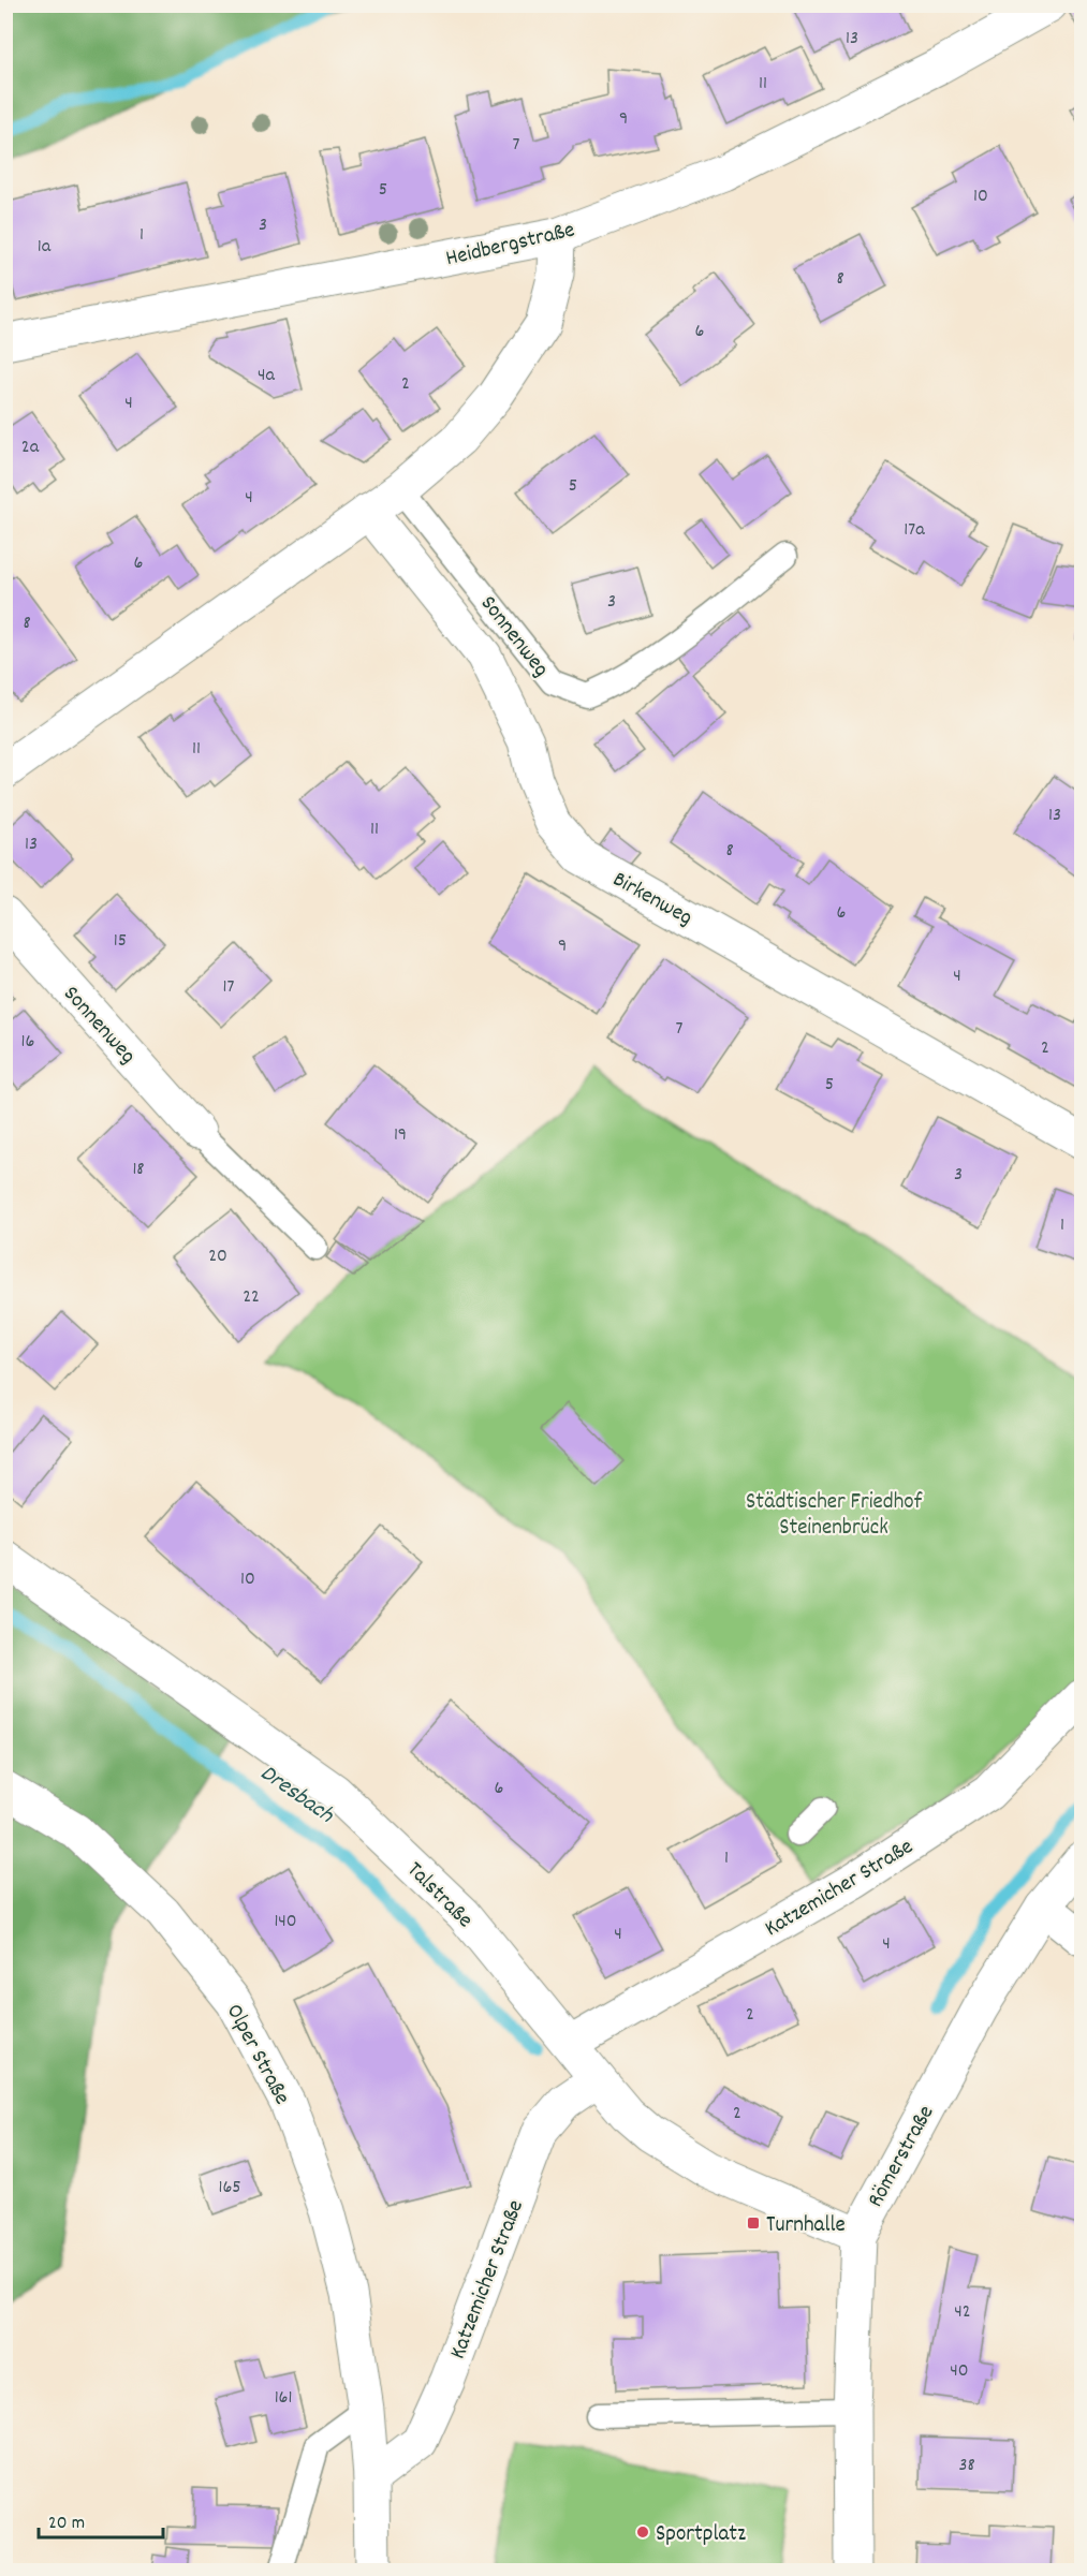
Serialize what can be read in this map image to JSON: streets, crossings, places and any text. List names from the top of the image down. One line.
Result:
{"streets":{"street":["Heidbergstraße","Sonnenweg","Birkenweg","Katzemicher Straße","Talstraße","Olper Straße","Römerstraße"]},"crossings":[["Katzemicher Straße","Talstraße"],["Katzemicher Straße","Olper Straße"],["Talstraße","Römerstraße"]],"water":["Dresbach"],"parks":["Städtischer Friedhof Steinenbrück"],"places":{"transit":["Turnhalle"],"other":["Sportplatz"]},"house_numbers":["13","11","9","7","5","10","3","1","1a","8","6","4a","2","4","2a","5","4","17a","6","3","8","11","13","11","13","8","6","15","9","4","17","7","16","2","5","19","18","3","1","20","22","10","6","1","140","4","4","2","2","165","42","40","161","38"],"scale_bar":"20 m"}
